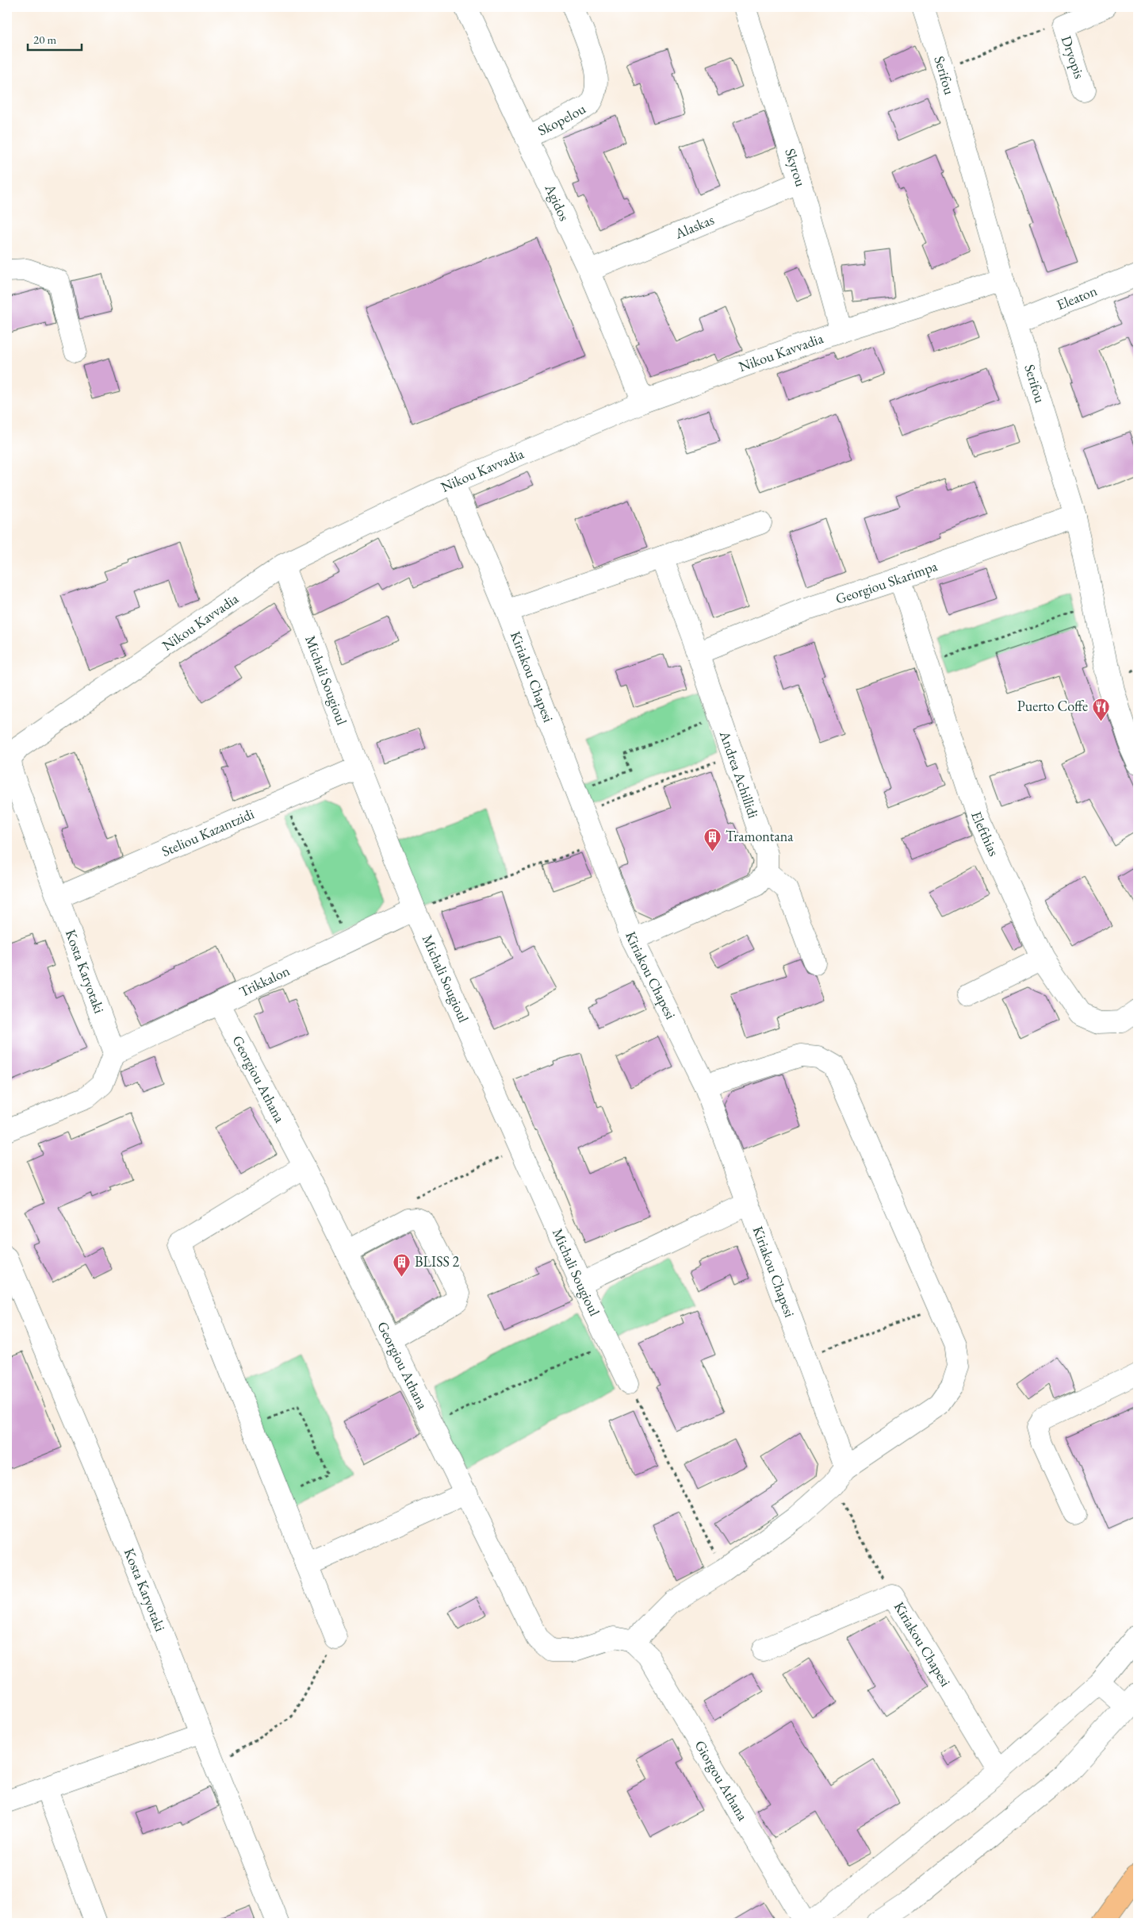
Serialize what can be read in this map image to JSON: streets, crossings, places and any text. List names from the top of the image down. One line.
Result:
{"streets":{"street":["Dryopis","Serifou","Skopelou","Skyrou","Agidos","Alaskas","Eleaton","Nikou Kavvadia","Georgiou Skarimpa","Kiriakou Chapesi","Michali Sougioul","Andrea Achillidi","Steliou Kazantzidi","Elefthias","Kosta Karyotaki","Trikkalon","Georgiou Athana","Giorgou Athana"]},"crossings":[["Serifou","Eleaton"],["Serifou","Nikou Kavvadia"],["Serifou","Georgiou Skarimpa"],["Skopelou","Agidos"],["Skyrou","Alaskas"],["Skyrou","Nikou Kavvadia"],["Agidos","Alaskas"],["Agidos","Nikou Kavvadia"],["Nikou Kavvadia","Kiriakou Chapesi"],["Nikou Kavvadia","Michali Sougioul"],["Nikou Kavvadia","Kosta Karyotaki"],["Georgiou Skarimpa","Andrea Achillidi"],["Georgiou Skarimpa","Elefthias"],["Michali Sougioul","Steliou Kazantzidi"],["Michali Sougioul","Trikkalon"],["Steliou Kazantzidi","Kosta Karyotaki"],["Kosta Karyotaki","Trikkalon"],["Trikkalon","Georgiou Athana"],["Georgiou Athana","Giorgou Athana"]],"places":{"restaurant":["Puerto Coffe"],"building":["Tramontana","BLISS 2"]},"scale_bar":"20 m"}
